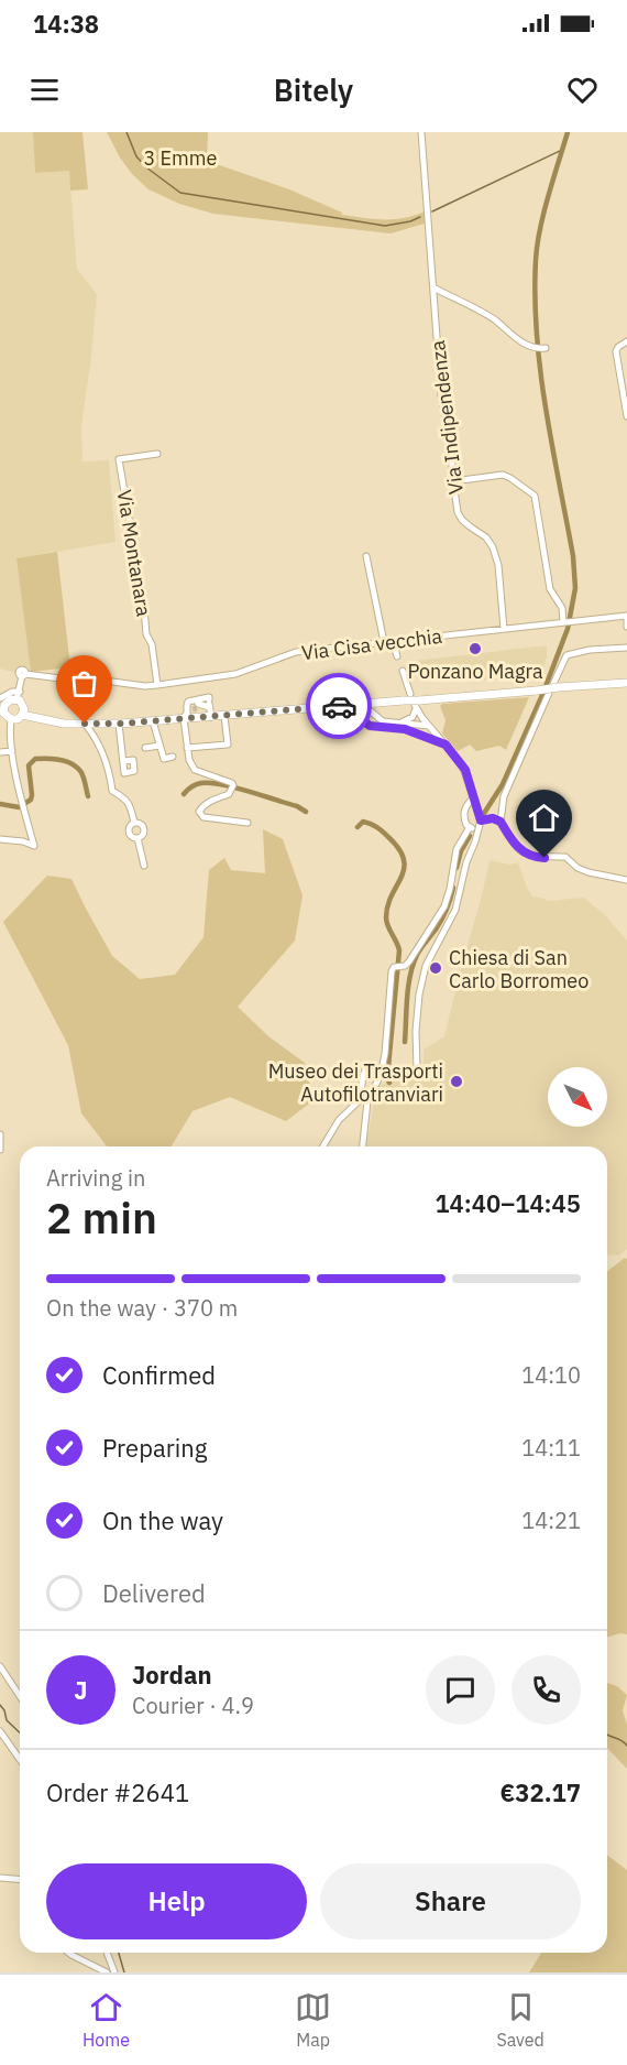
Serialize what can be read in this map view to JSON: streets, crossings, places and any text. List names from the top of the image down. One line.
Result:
{"streets":{"street":["Via Indipendenza","Via Montanara","Via Cisa vecchia"]},"crossings":[["Via Indipendenza","Via Cisa vecchia"],["Via Montanara","Via Cisa vecchia"]],"parks":["3 Emme"],"places":["Ponzano Magra","Chiesa di San Carlo Borromeo","Museo dei Trasporti Autofilotranviari"],"north":"bottom right","page":{"status":"14:38","header":"Bitely","heading":["2 min","Arriving in","14:40–14:45"],"panel":["Jordan","Courier · 4.9","Order #2641","€32.17"],"bar":"On the way · 370 m","list":[["Confirmed","14:10"],["Preparing","14:11"],["On the way","14:21"],"Delivered"],"round":"J","buttons":["Help","Share"],"tabs":["Home","Map","Saved"]}}
